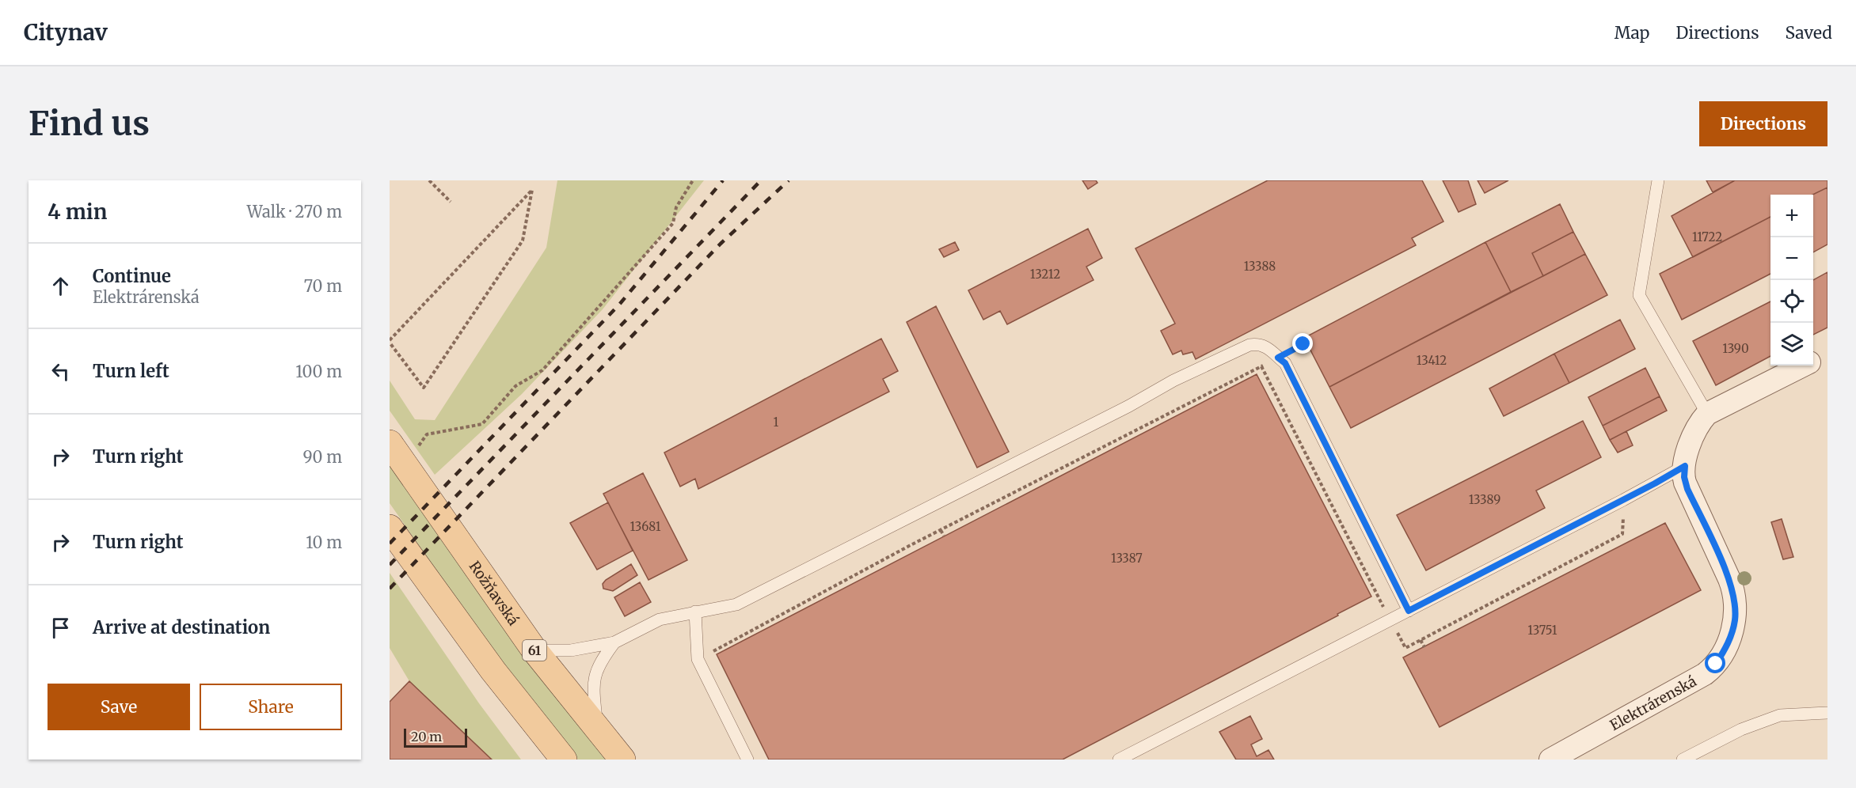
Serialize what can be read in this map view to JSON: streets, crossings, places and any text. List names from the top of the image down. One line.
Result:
{"streets":{"main road":["Rožňavská","61"],"street":["Elektrárenská"]},"house_numbers":["11722","13388","13212","1390","13412","1","13389","13681","13387","13751"],"scale_bar":"20 m","page":{"header":"Citynav","nav":["Map","Directions","Saved"],"buttons":["Directions",["Save","Share"]],"title":"Find us","heading":["4 min","Walk · 270 m"],"map_buttons":["+","−"],"list":[["Continue","Elektrárenská","70 m"],["Turn left","100 m"],["Turn right","90 m"],["Turn right","10 m"],"Arrive at destination"],"scale":"20 m"}}
